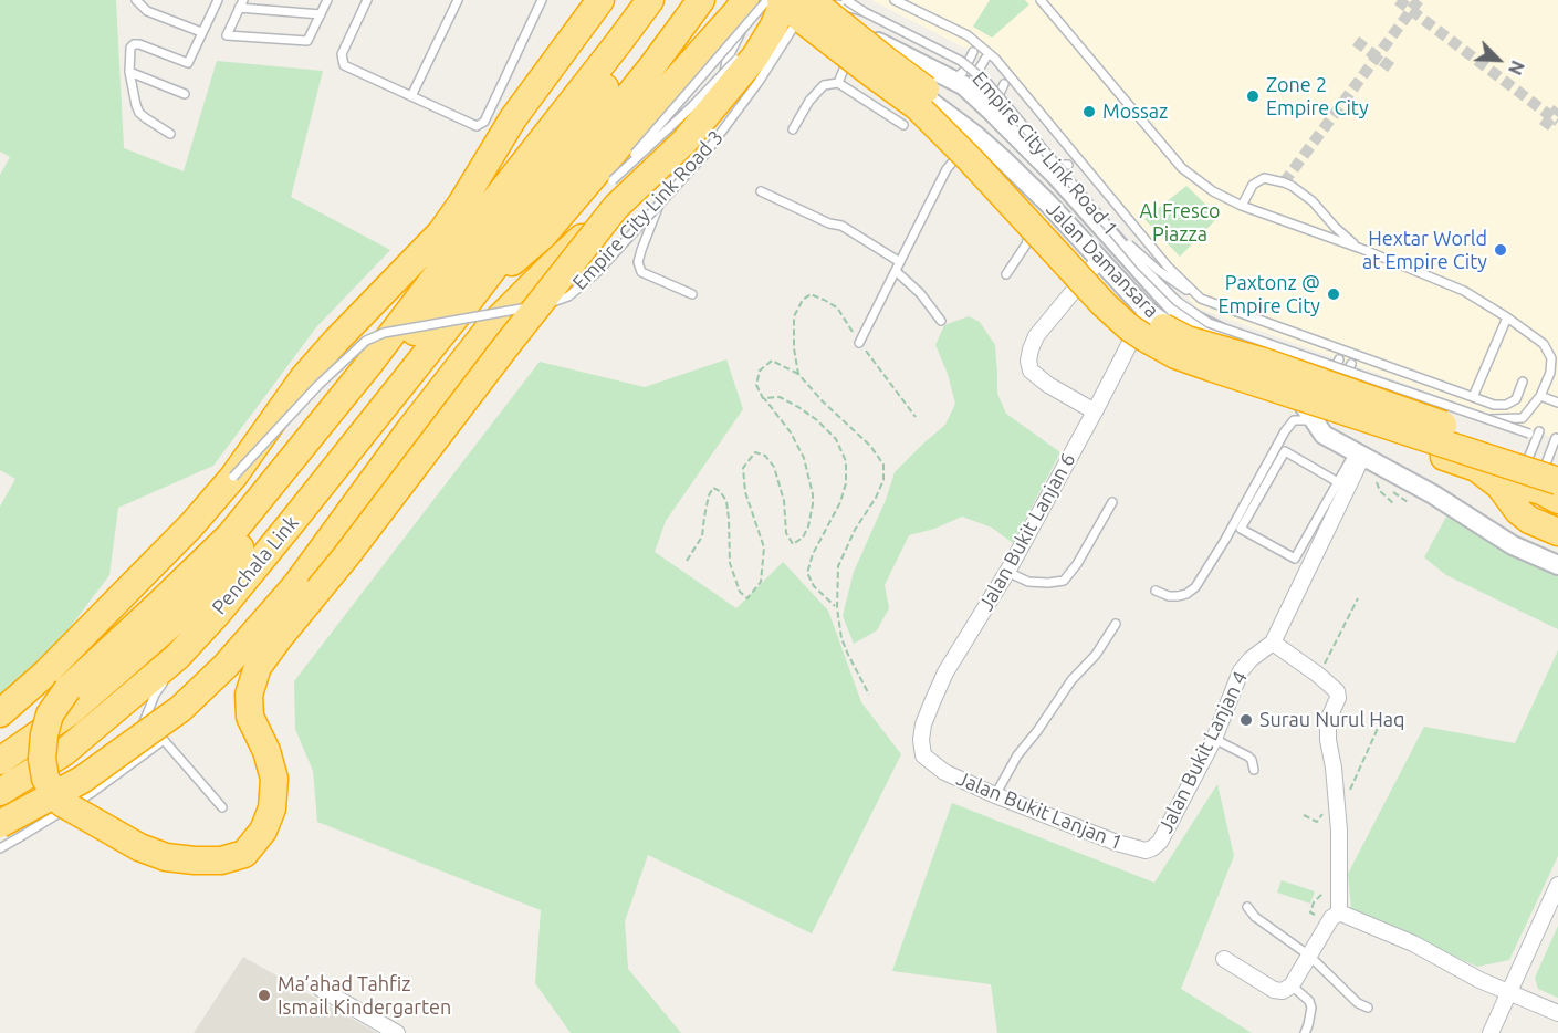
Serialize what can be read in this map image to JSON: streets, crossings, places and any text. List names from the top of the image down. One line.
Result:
{"streets":{"highway":["Penchala Link"],"street":["Jalan Damansara","Jalan Bukit Lanjan 6","Jalan Bukit Lanjan 4","Jalan Bukit Lanjan 1"],"lane":["Empire City Link Road 1","Empire City Link Road 3"]},"crossings":[["Empire City Link Road 3","Jalan Damansara"],["Jalan Damansara","Jalan Bukit Lanjan 6"],["Jalan Bukit Lanjan 6","Jalan Bukit Lanjan 1"],["Jalan Bukit Lanjan 4","Jalan Bukit Lanjan 1"]],"parks":["Al Fresco Piazza"],"places":["Zone 2 Empire City","Mossaz","Hextar World at Empire City","Paxtonz @ Empire City","Surau Nurul Haq","Ma’ahad Tahfiz Ismail Kindergarten"],"north":"bottom right"}
